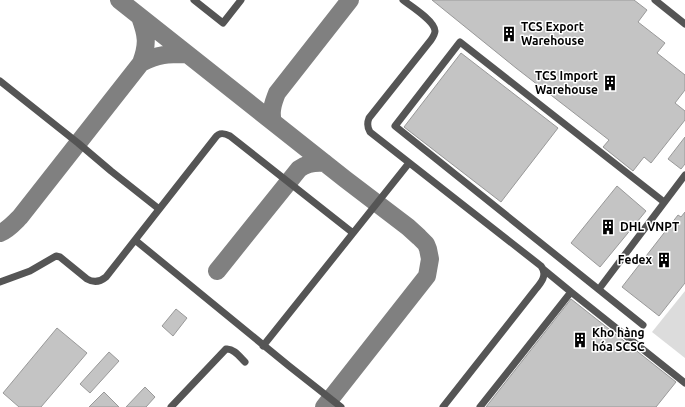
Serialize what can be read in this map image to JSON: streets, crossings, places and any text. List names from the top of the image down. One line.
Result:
{"places":{"building":["TCS Export Warehouse","TCS Import Warehouse","DHL VNPT","Fedex","Kho hàng hóa SCSC"]}}
